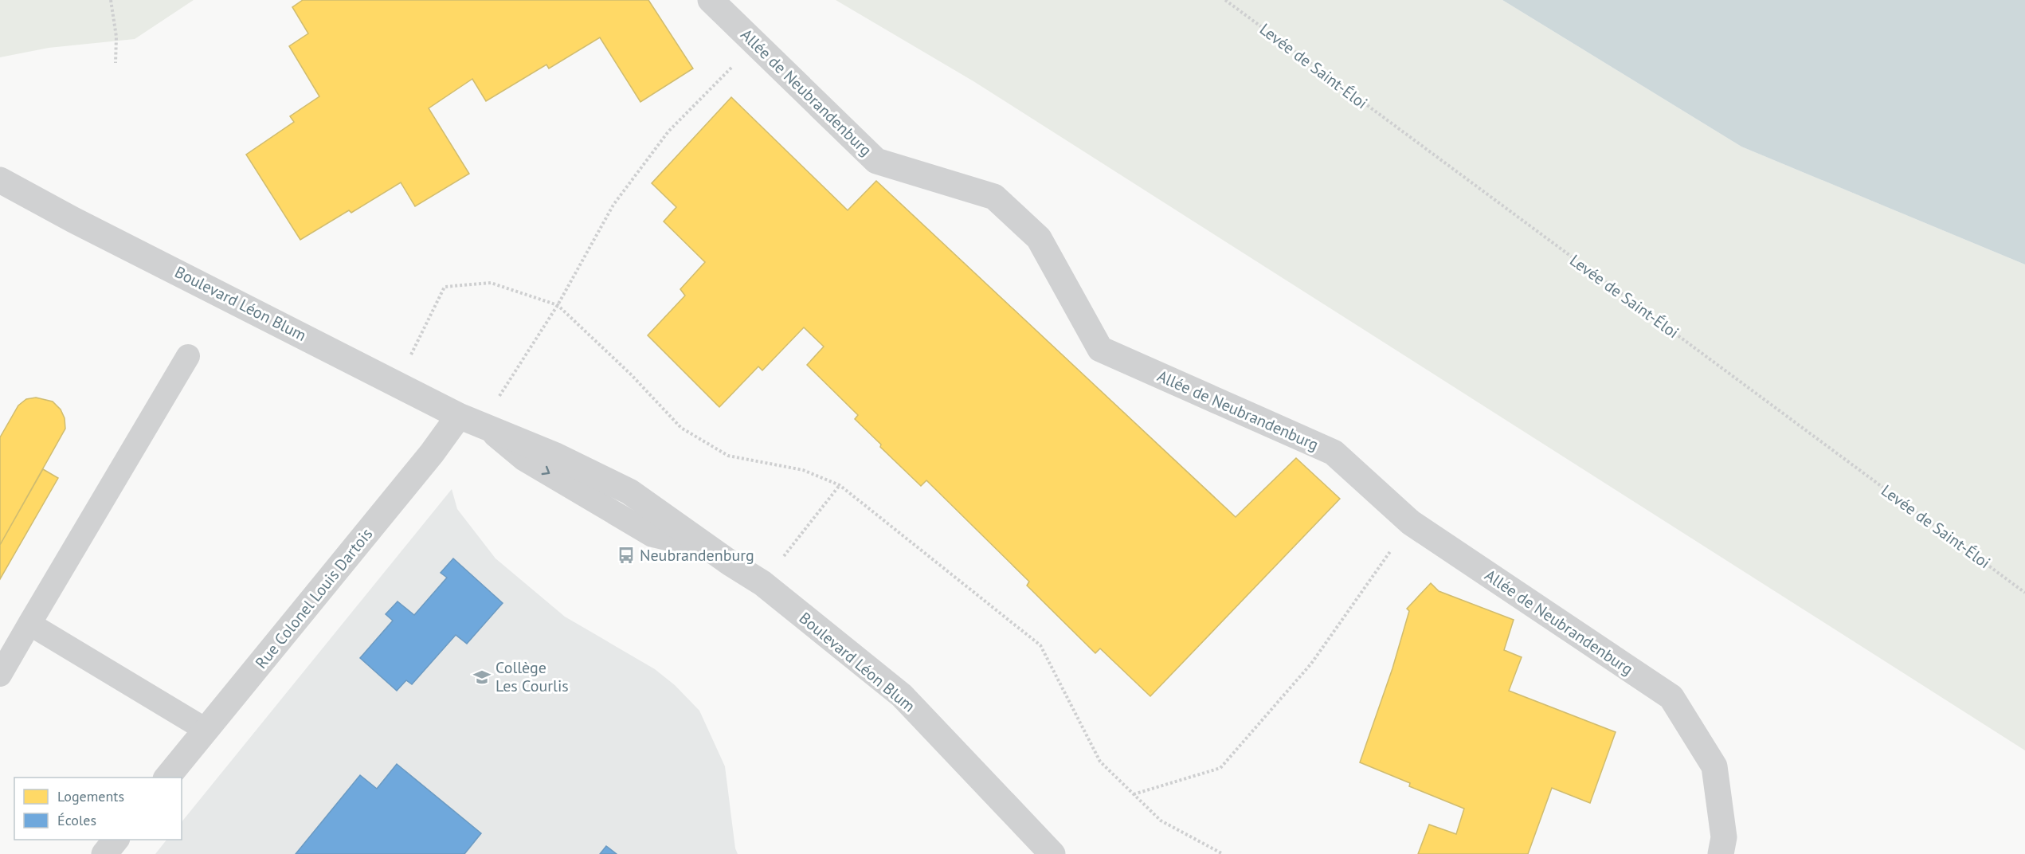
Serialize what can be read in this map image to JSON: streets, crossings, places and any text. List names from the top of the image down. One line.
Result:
{"streets":{"street":["Allée de Neubrandenburg","Boulevard Léon Blum","Rue Colonel Louis Dartois"],"path":["Levée de Saint-Éloi"]},"crossings":[["Boulevard Léon Blum","Rue Colonel Louis Dartois"]],"places":{"bus stop":["Neubrandenburg"],"school or university":["Collège Les Courlis"]},"legend":["Logements","Écoles"]}
